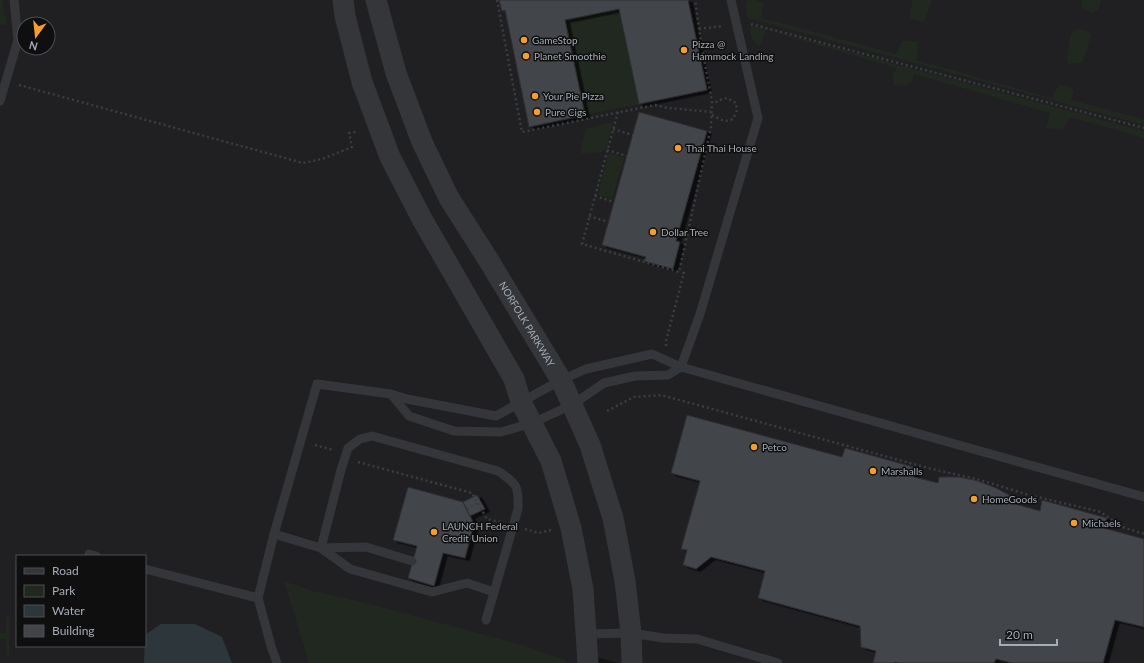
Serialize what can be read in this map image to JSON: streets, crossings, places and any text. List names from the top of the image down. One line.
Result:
{"streets":{"street":["NORFOLK PARKWAY"]},"places":["GameStop","Pizza @ Hammock Landing","Planet Smoothie","Your Pie Pizza","Pure Cigs","Thai Thai House","Dollar Tree","Petco","Marshalls","HomeGoods","Michaels","LAUNCH Federal Credit Union"],"legend":["Road","Park","Water","Building"],"scale_bar":"20 m","north":"bottom"}
